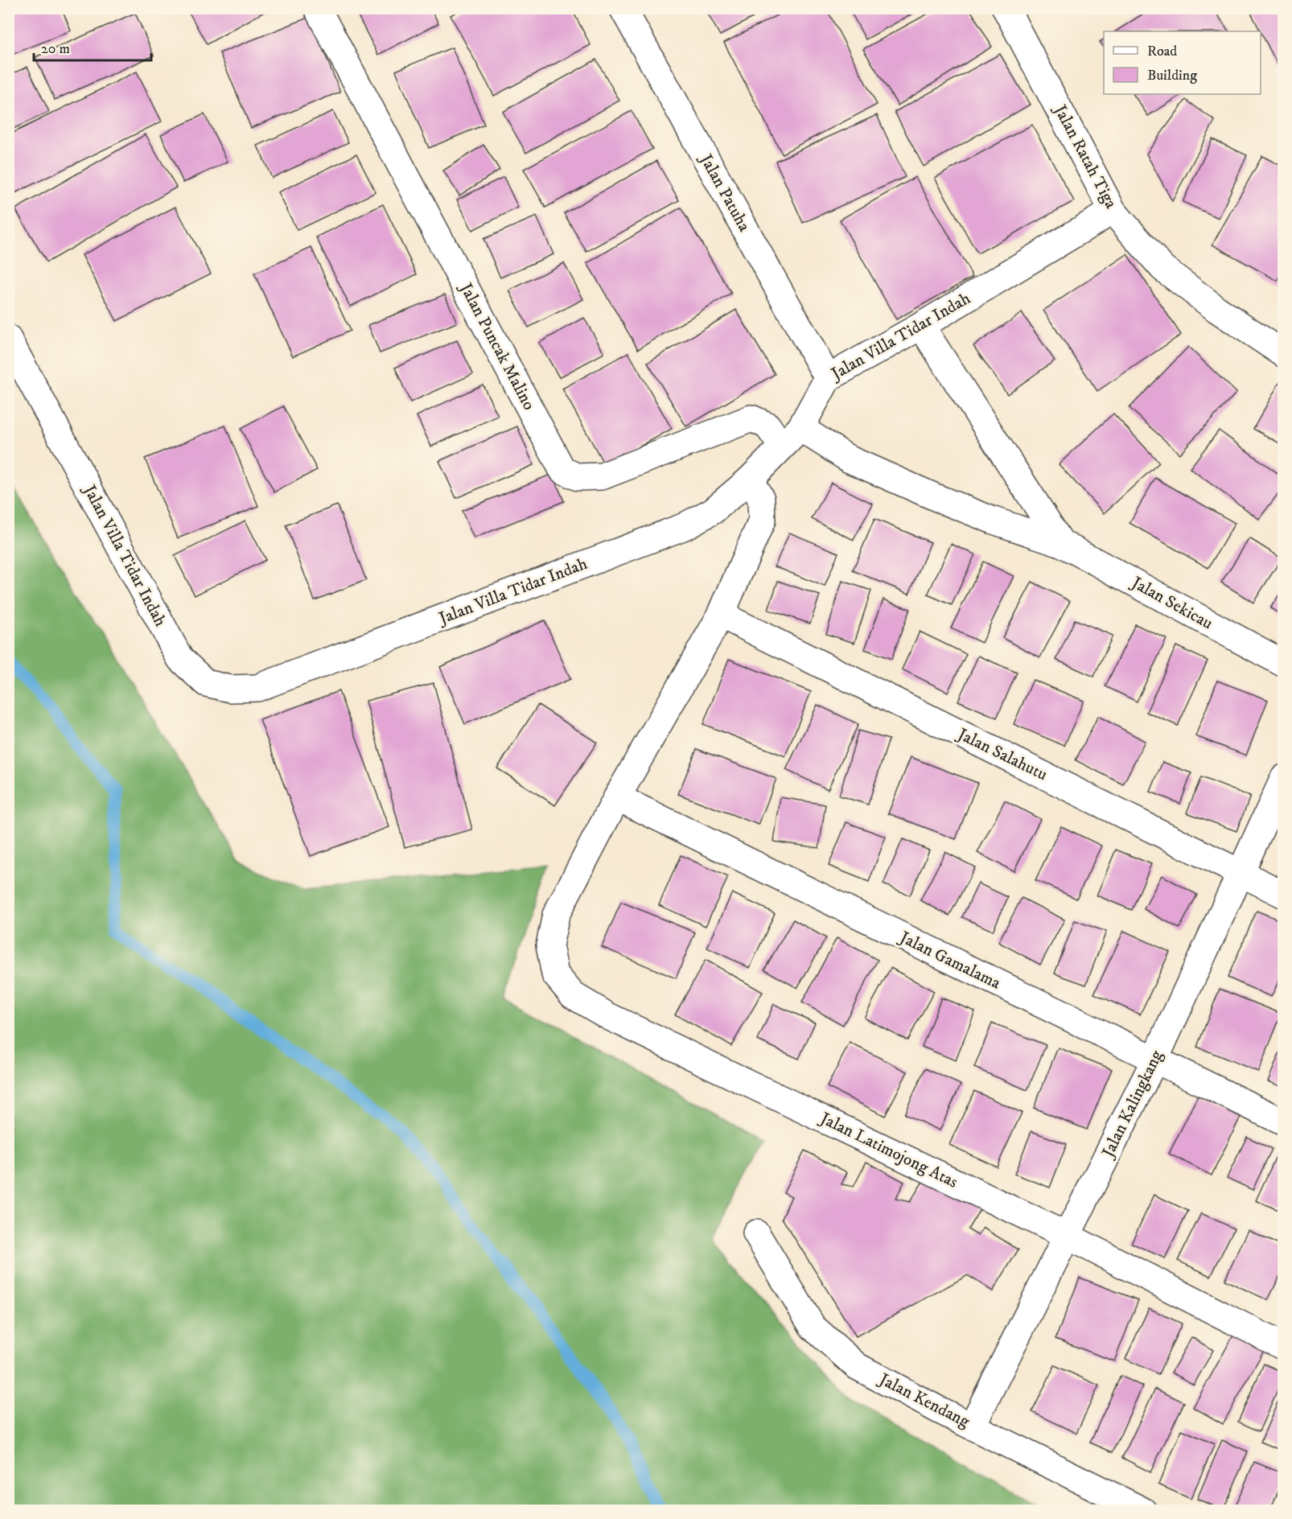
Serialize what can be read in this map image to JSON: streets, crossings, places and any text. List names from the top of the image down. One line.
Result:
{"streets":{"street":["Jalan Ratah Tiga","Jalan Patuha","Jalan Villa Tidar Indah","Jalan Puncak Malino","Jalan Sekicau","Jalan Salahutu","Jalan Gamalama","Jalan Kalingkang","Jalan Latimojong Atas","Jalan Kendang"]},"crossings":[["Jalan Ratah Tiga","Jalan Villa Tidar Indah"],["Jalan Patuha","Jalan Villa Tidar Indah"],["Jalan Villa Tidar Indah","Jalan Puncak Malino"],["Jalan Villa Tidar Indah","Jalan Sekicau"],["Jalan Villa Tidar Indah","Jalan Latimojong Atas"],["Jalan Salahutu","Jalan Kalingkang"],["Jalan Salahutu","Jalan Latimojong Atas"],["Jalan Gamalama","Jalan Kalingkang"],["Jalan Gamalama","Jalan Latimojong Atas"],["Jalan Kalingkang","Jalan Latimojong Atas"],["Jalan Kalingkang","Jalan Kendang"]],"legend":["Road","Building"],"scale_bar":"20 m"}
